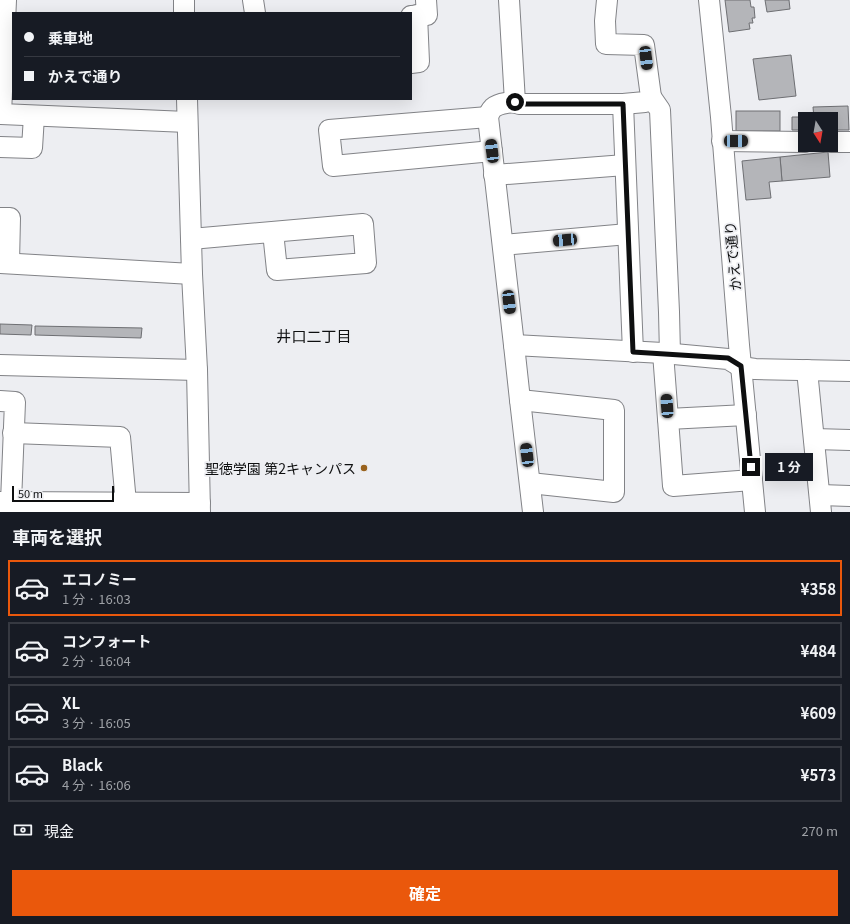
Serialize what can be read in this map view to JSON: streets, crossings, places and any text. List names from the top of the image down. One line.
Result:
{"streets":{"street":["かえで通り"]},"districts":["井口二丁目"],"places":["聖徳学園 第2キャンパス"],"scale_bar":"50 m","north":"bottom","page":{"banner":["乗車地","かえで通り"],"bubble":"1 分","scale":"50 m","heading":"車両を選択","list":[{"name":"エコノミー","note":"1 分 · 16:03","value":"¥358"},{"name":"コンフォート","note":"2 分 · 16:04","value":"¥484"},{"name":"XL","note":"3 分 · 16:05","value":"¥609"},{"name":"Black","note":"4 分 · 16:06","value":"¥573"}],"pay":["現金","270 m"],"buttons":"確定"}}
